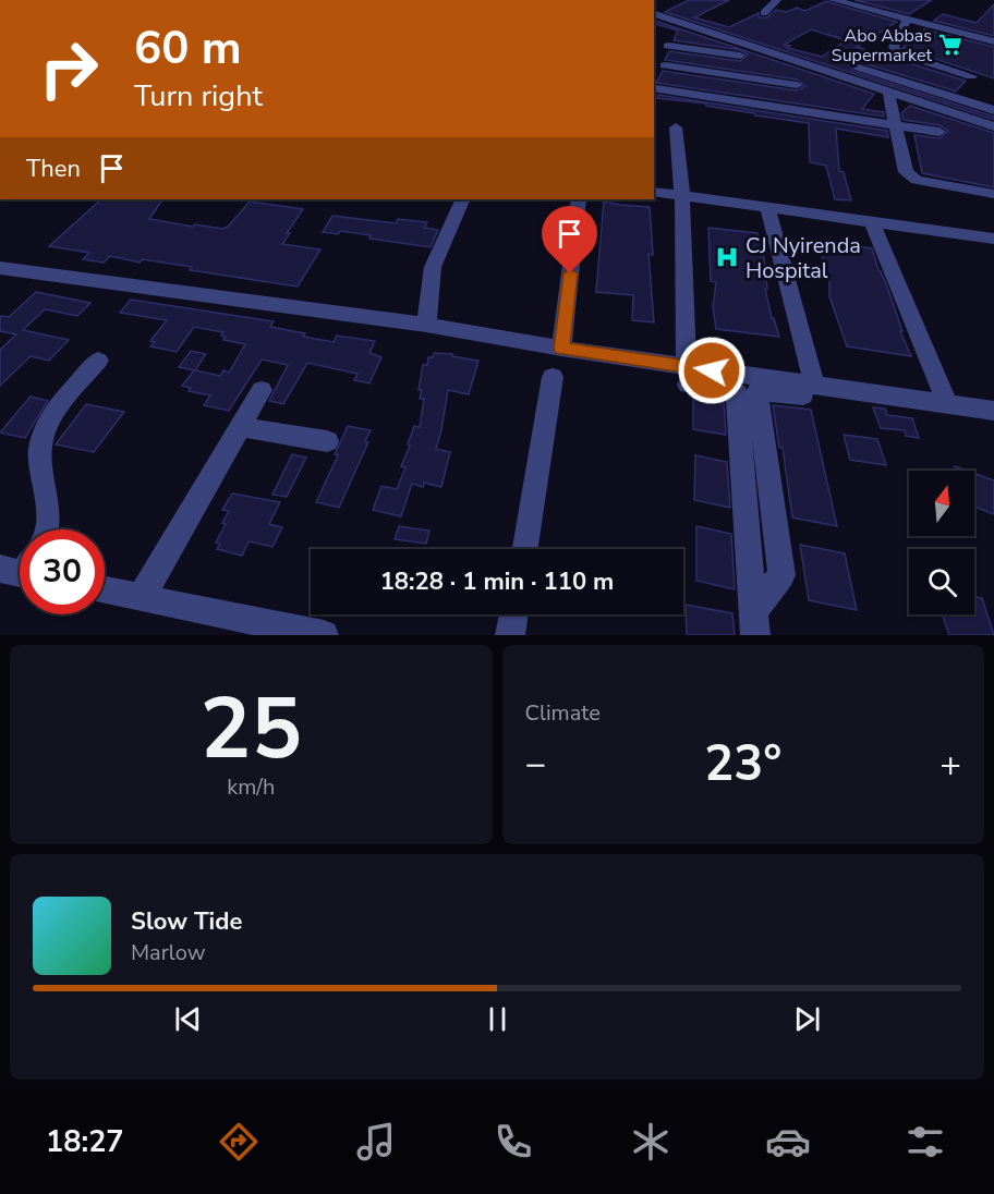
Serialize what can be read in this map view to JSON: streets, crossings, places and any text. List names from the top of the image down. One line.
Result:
{"places":{"supermarket":["Abo Abbas Supermarket"],"hospital":["CJ Nyirenda Hospital"]},"north":"top","page":{"turn":["60 m","Turn right"],"then":"Then","limit":"30","trip":"18:28 · 1 min · 110 m","tile":[["25","km/h"],"Climate"],"heat":["−","23°","+"],"song":["Slow Tide","Marlow"],"tabs":"18:27"}}
